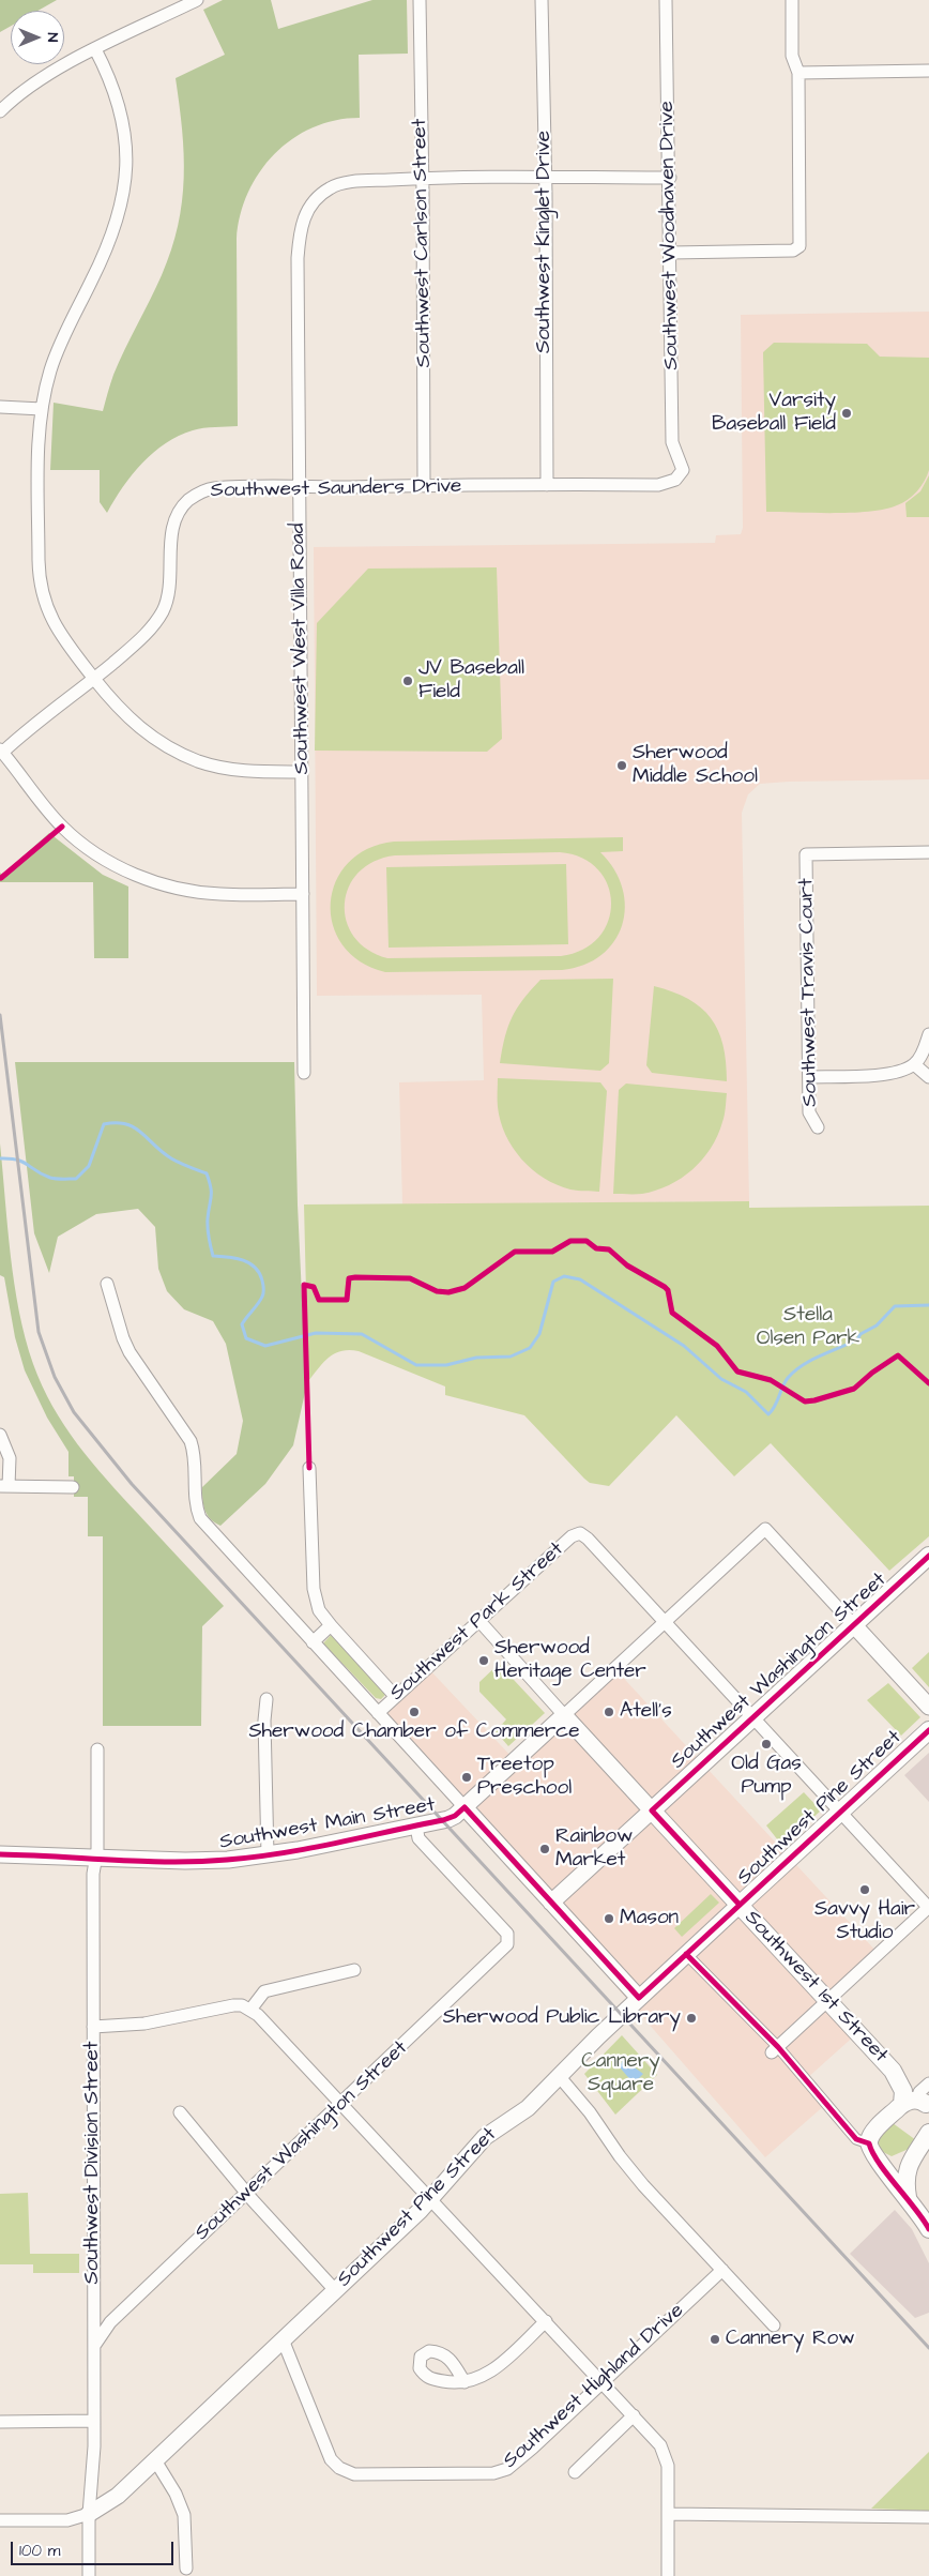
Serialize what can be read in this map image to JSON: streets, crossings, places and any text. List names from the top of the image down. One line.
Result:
{"streets":{"main road":["Southwest Washington Street","Southwest Pine Street","Southwest 1st Street"],"street":["Southwest Woodhaven Drive","Southwest Kinglet Drive","Southwest Carlson Street","Southwest Saunders Drive","Southwest West Villa Road","Southwest Travis Court","Southwest Park Street","Southwest Main Street","Southwest Division Street","Southwest Highland Drive"]},"crossings":[["Southwest Woodhaven Drive","Southwest Saunders Drive"],["Southwest Woodhaven Drive","Southwest West Villa Road"],["Southwest Kinglet Drive","Southwest Saunders Drive"],["Southwest Kinglet Drive","Southwest West Villa Road"],["Southwest Carlson Street","Southwest Saunders Drive"],["Southwest Carlson Street","Southwest West Villa Road"],["Southwest Saunders Drive","Southwest West Villa Road"],["Southwest Park Street","Southwest Main Street"],["Southwest Park Street","Southwest 1st Street"],["Southwest Washington Street","Southwest Main Street"],["Southwest Washington Street","Southwest 1st Street"],["Southwest Washington Street","Southwest Division Street"],["Southwest Pine Street","Southwest 1st Street"],["Southwest Pine Street","Southwest Division Street"],["Southwest Pine Street","Southwest Highland Drive"],["Southwest Main Street","Southwest 1st Street"],["Southwest Main Street","Southwest Division Street"]],"parks":["Stella Olsen Park","Cannery Square"],"places":["Varsity Baseball Field","JV Baseball Field","Sherwood Middle School","Sherwood Heritage Center","Sherwood Chamber of Commerce","Atell's","Old Gas Pump","Treetop Preschool","Rainbow Market","Savvy Hair Studio","Mason","Sherwood Public Library","Cannery Row"],"scale_bar":"100 m","north":"right"}
